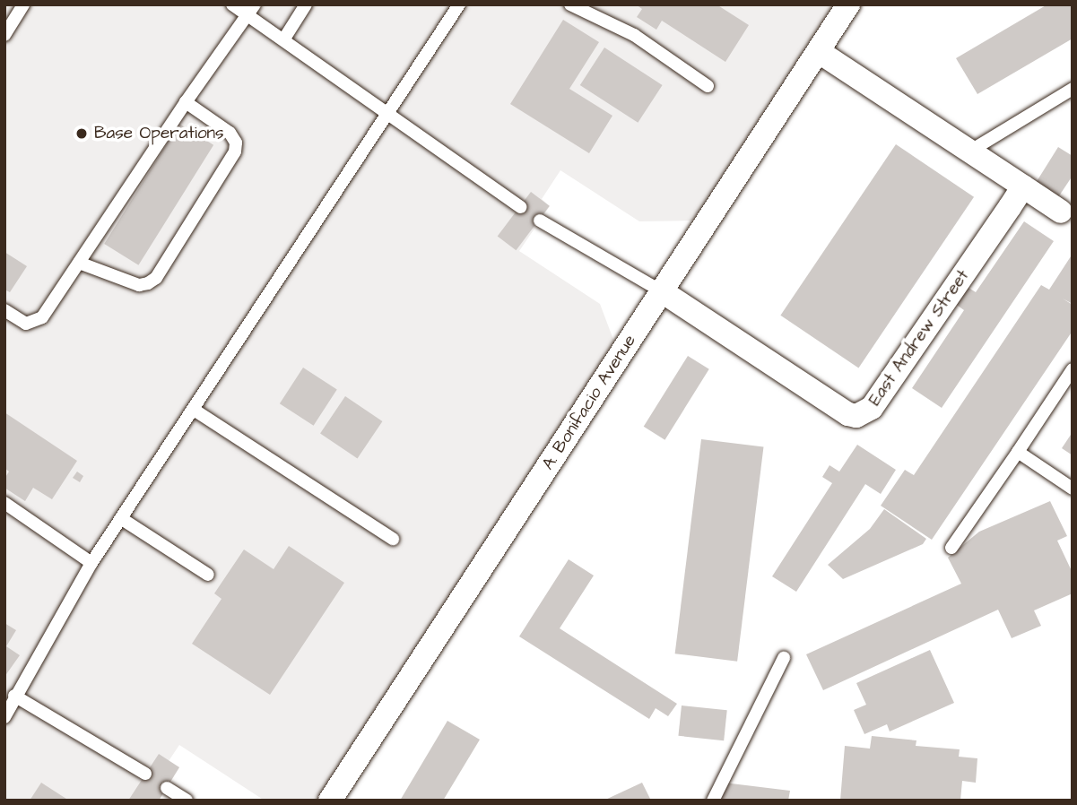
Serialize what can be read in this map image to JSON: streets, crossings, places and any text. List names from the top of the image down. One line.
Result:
{"streets":{"street":["East Andrew Street","A. Bonifacio Avenue"]},"crossings":[["East Andrew Street","A. Bonifacio Avenue"]],"places":["Base Operations"]}
